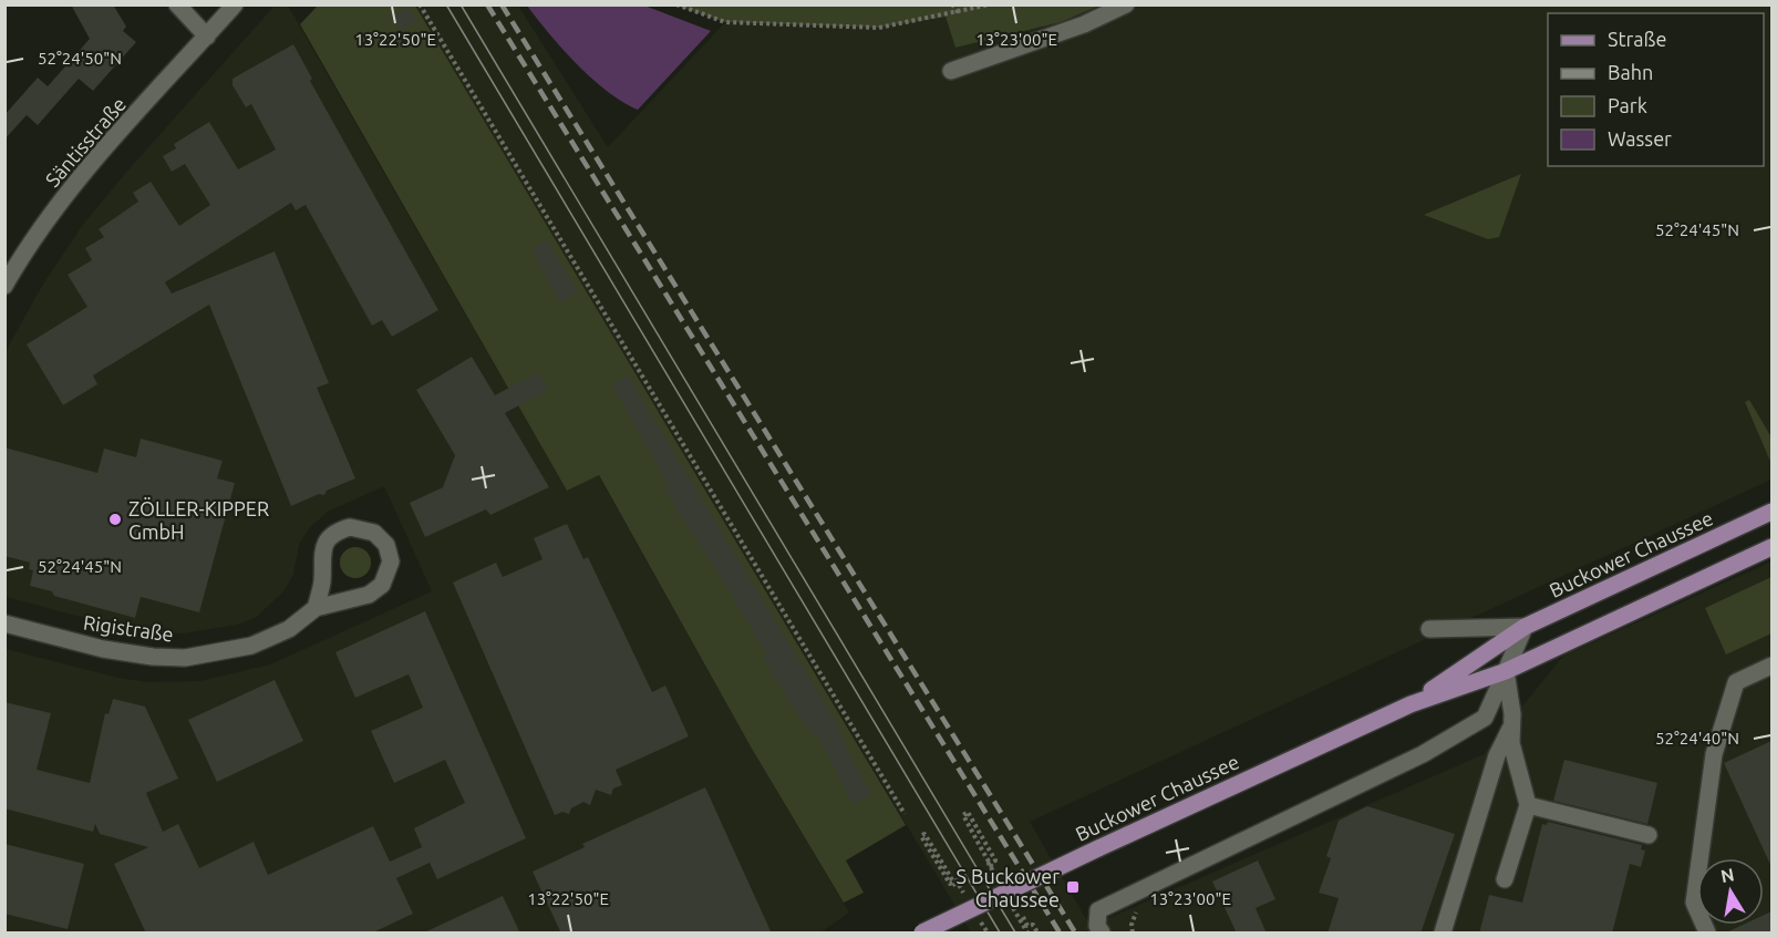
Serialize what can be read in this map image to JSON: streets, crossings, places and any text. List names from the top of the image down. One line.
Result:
{"streets":{"main road":["Buckower Chaussee"],"street":["Säntisstraße","Rigistraße"]},"places":{"other":["ZÖLLER-KIPPER GmbH"],"transit":["S Buckower Chaussee"]},"legend":["Straße","Bahn","Park","Wasser"],"north":"top","coordinates":["13°22'50\"E","13°23'00\"E","52°24'50\"N","52°24'45\"N","52°24'40\"N"]}
